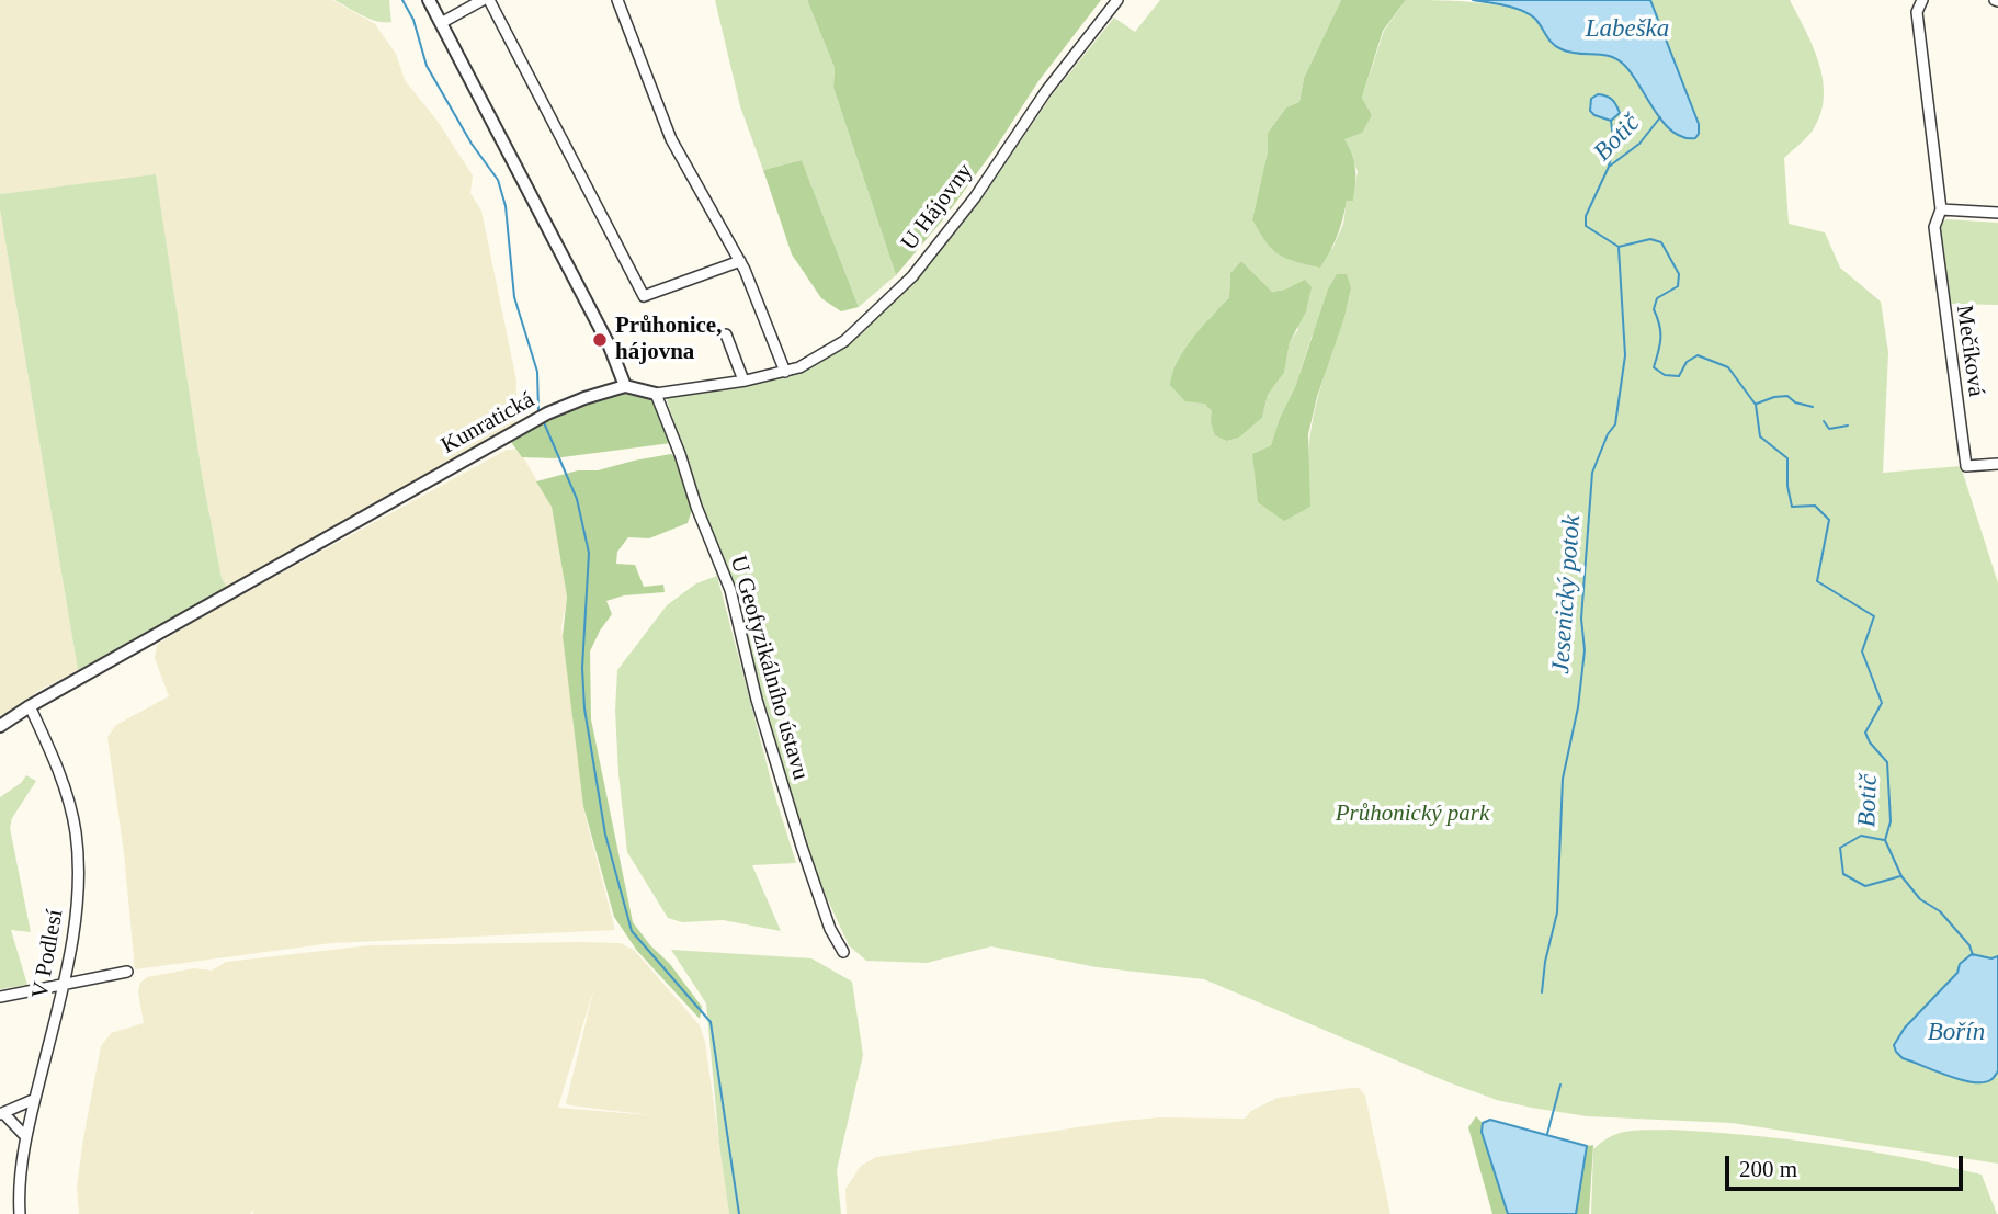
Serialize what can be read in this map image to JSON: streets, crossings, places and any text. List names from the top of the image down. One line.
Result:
{"streets":{"street":["U Hájovny","Mečíková","Kunratická","U Geofyzikálního ústavu","V Podlesí"]},"crossings":[["U Hájovny","Kunratická"],["U Hájovny","U Geofyzikálního ústavu"],["Kunratická","V Podlesí"]],"water":["Labeška","Botič","Jesenický potok","Bořín"],"parks":["Průhonický park"],"places":["Průhonice, hájovna"],"scale_bar":"200 m"}
